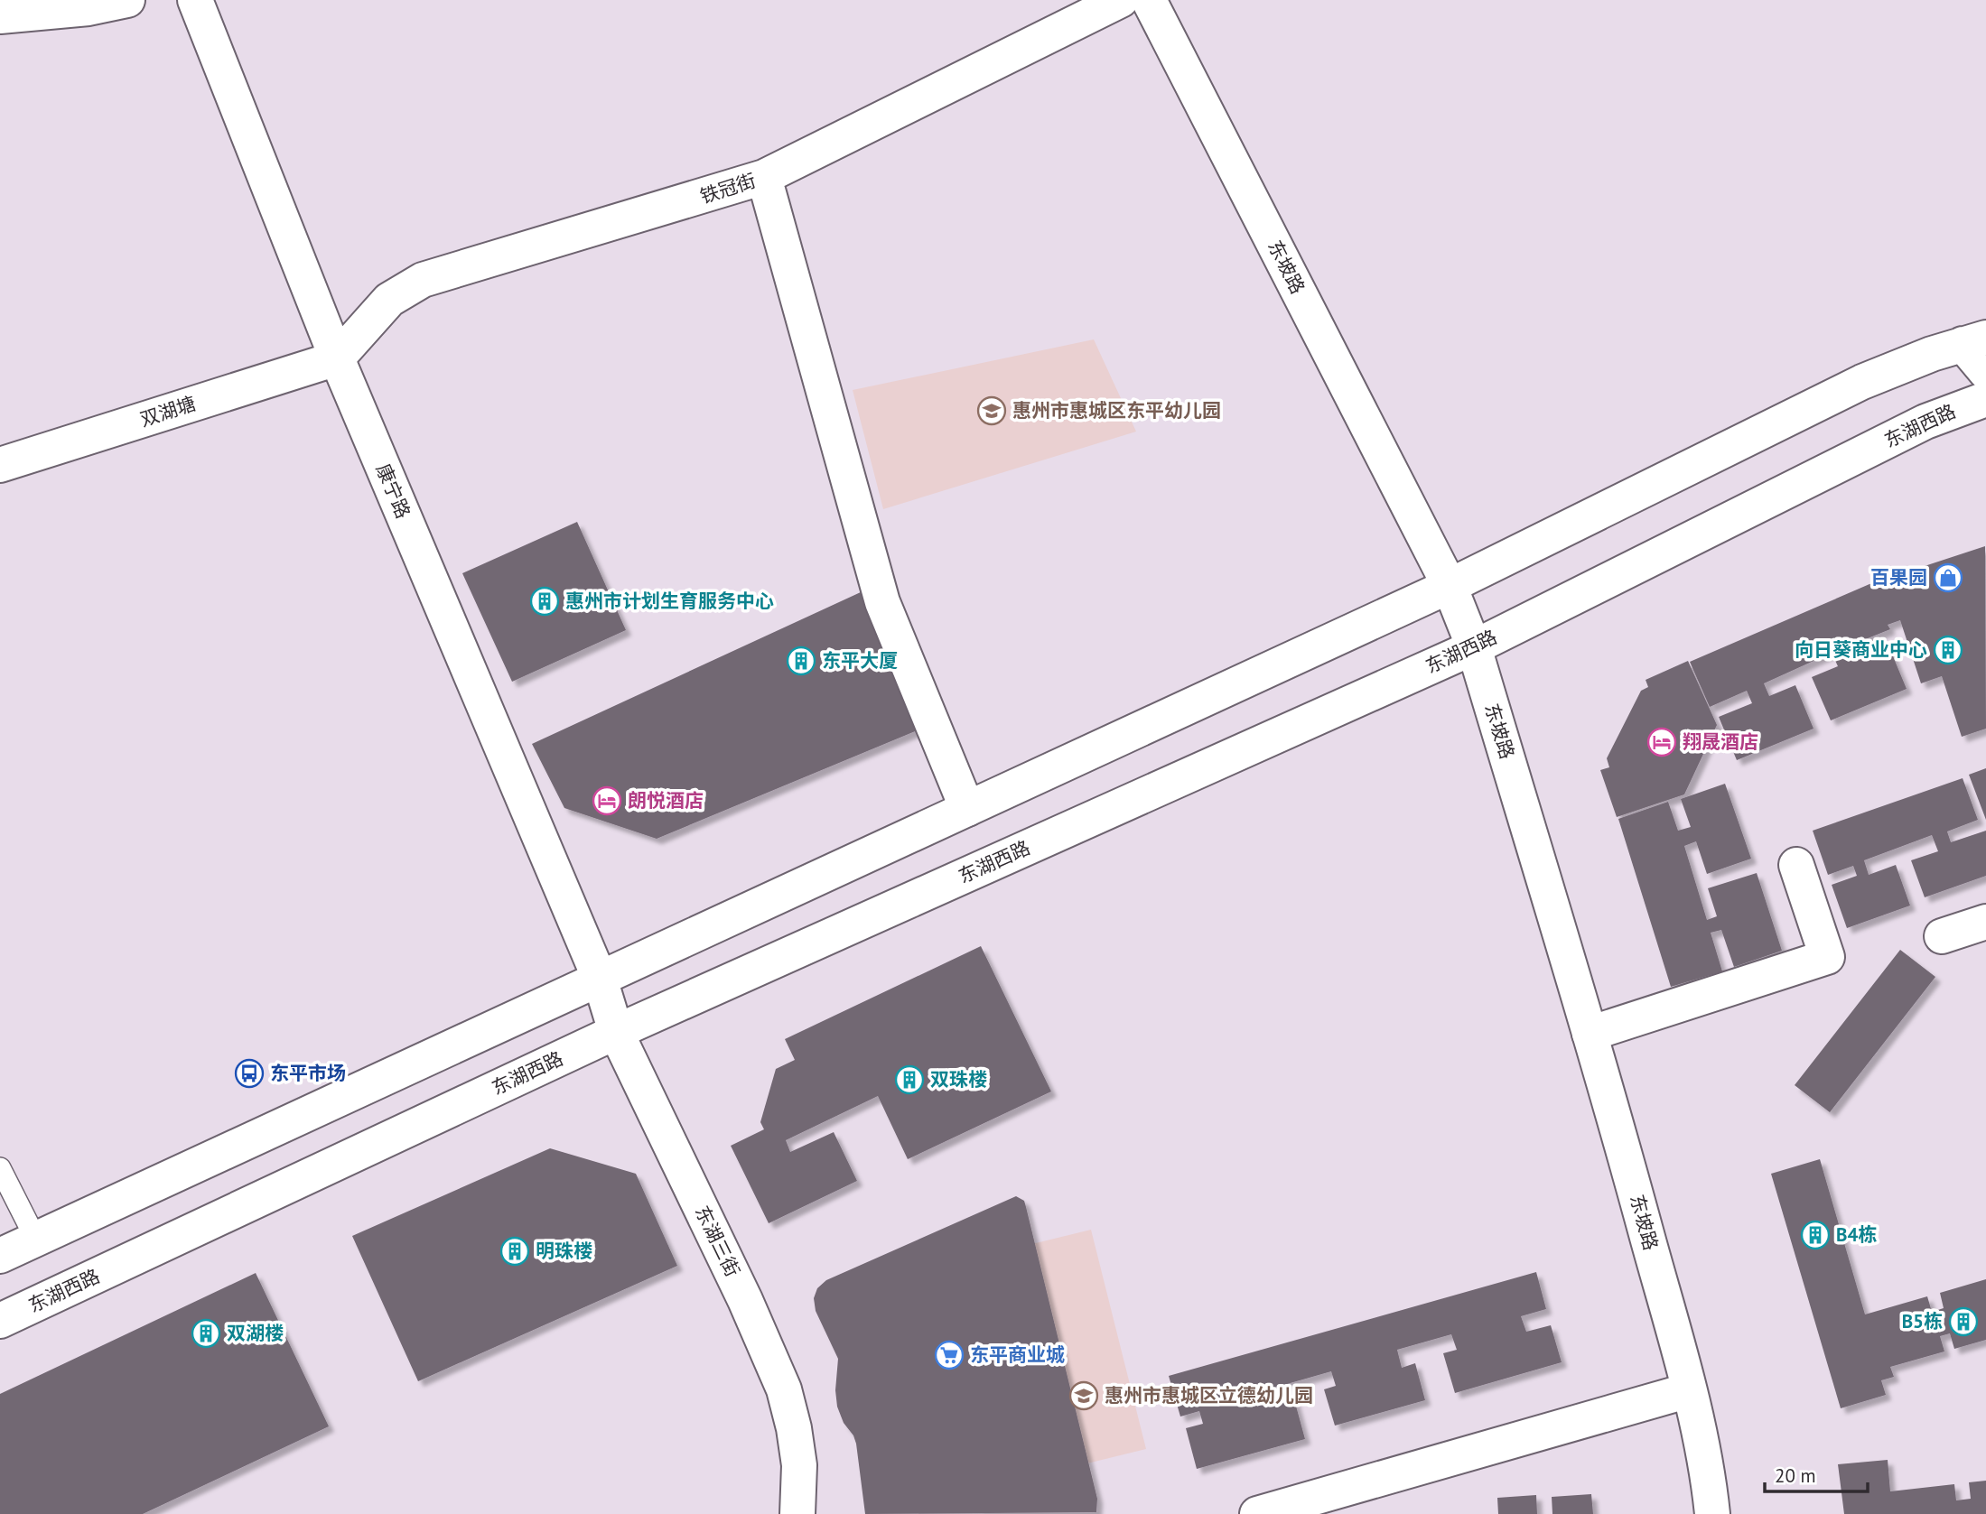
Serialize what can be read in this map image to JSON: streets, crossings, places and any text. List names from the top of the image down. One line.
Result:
{"streets":{"street":["铁冠街","东坡路","双湖塘","东湖西路","康宁路","东湖三街"]},"crossings":[["铁冠街","双湖塘"],["铁冠街","康宁路"],["东坡路","东湖西路"],["双湖塘","康宁路"],["东湖西路","东湖三街"],["康宁路","东湖三街"]],"places":{"school or university":["惠州市惠城区东平幼儿园","惠州市惠城区立德幼儿园"],"shop":["百果园"],"building":["惠州市计划生育服务中心","向日葵商业中心","东平大厦","双珠楼","B4栋","明珠楼","B5栋","双湖楼"],"hotel":["翔晟酒店","朗悦酒店"],"bus stop":["东平市场"],"supermarket":["东平商业城"]},"scale_bar":"20 m"}
